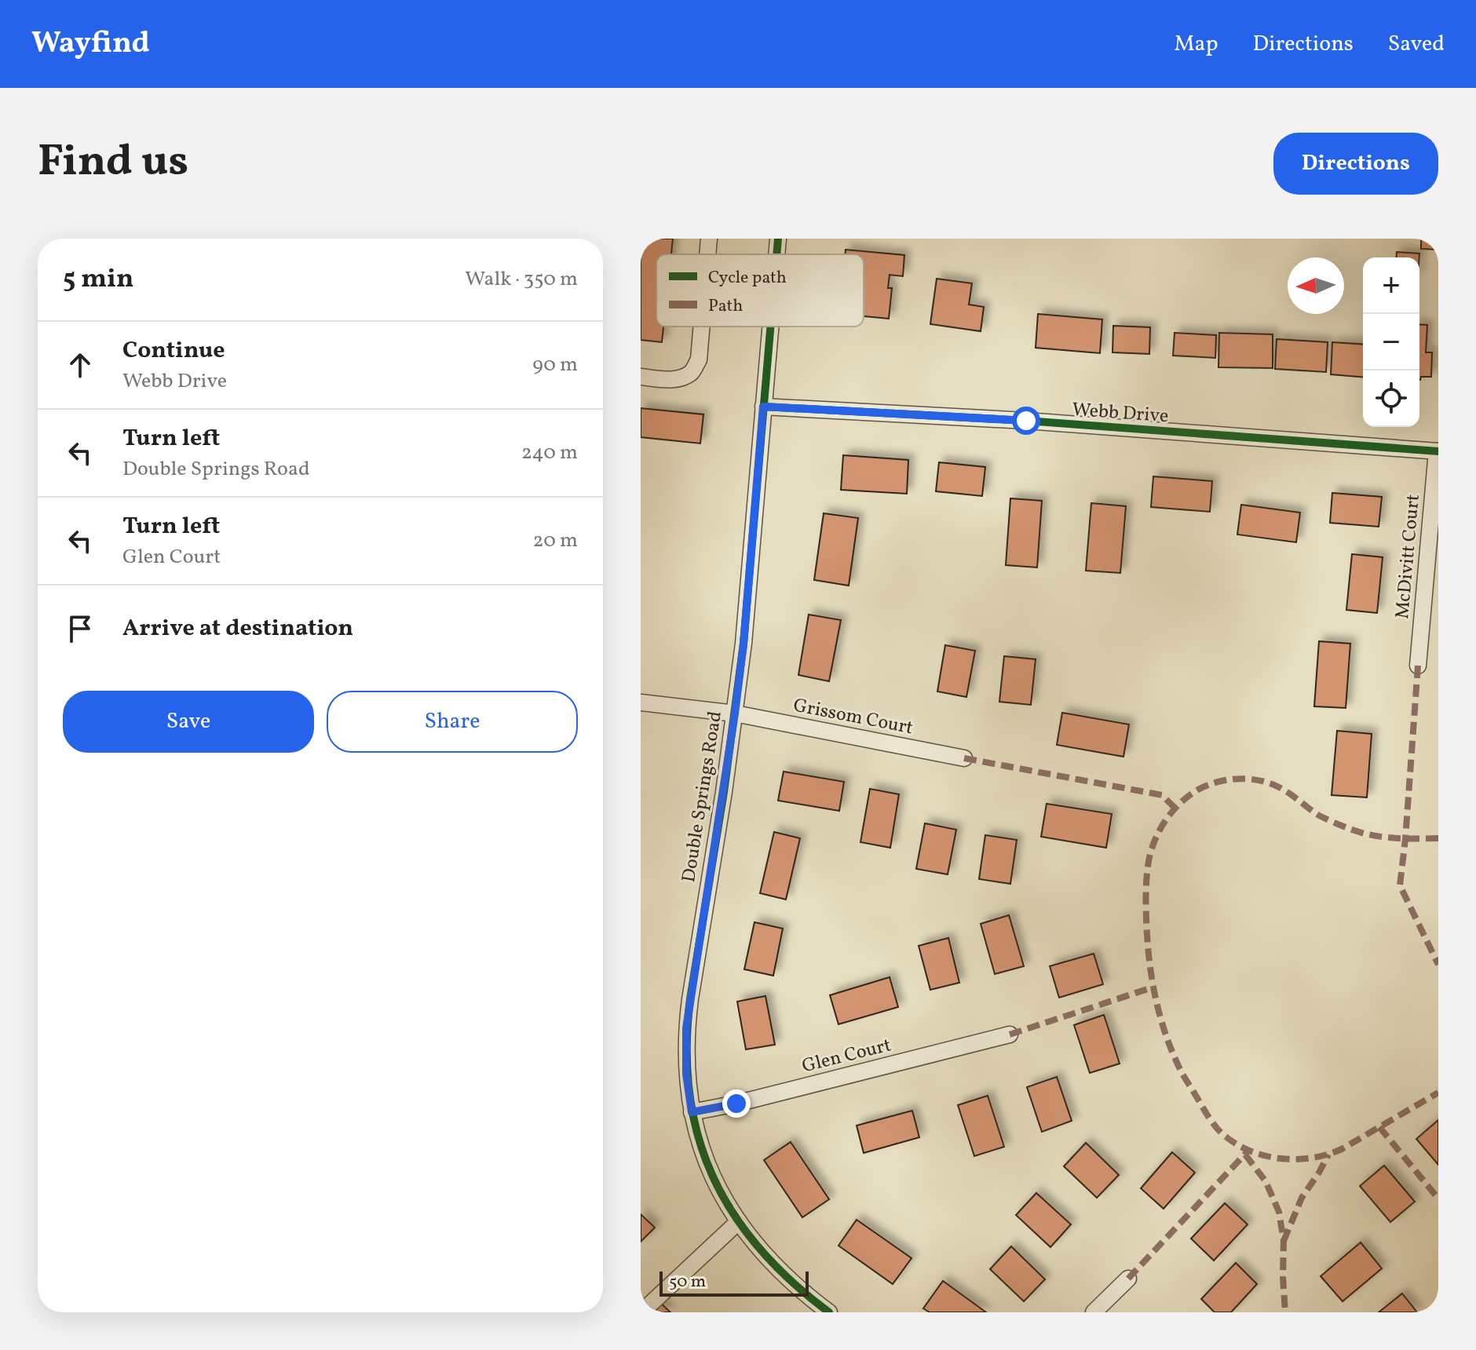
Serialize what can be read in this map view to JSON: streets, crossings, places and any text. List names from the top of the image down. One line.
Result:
{"streets":{"street":["Webb Drive","McDivitt Court","Grissom Court","Double Springs Road","Glen Court"]},"crossings":[["Webb Drive","McDivitt Court"],["Webb Drive","Double Springs Road"],["Grissom Court","Double Springs Road"],["Double Springs Road","Glen Court"]],"legend":["Cycle path","Path"],"scale_bar":"50 m","north":"left","page":{"header":"Wayfind","nav":["Map","Directions","Saved"],"title":"Find us","buttons":["Directions",["Save","Share"]],"heading":["5 min","Walk · 350 m"],"map_buttons":["+","−"],"list":[["Continue","Webb Drive","90 m"],["Turn left","Double Springs Road","240 m"],["Turn left","Glen Court","20 m"],"Arrive at destination"],"scale":"50 m"}}
